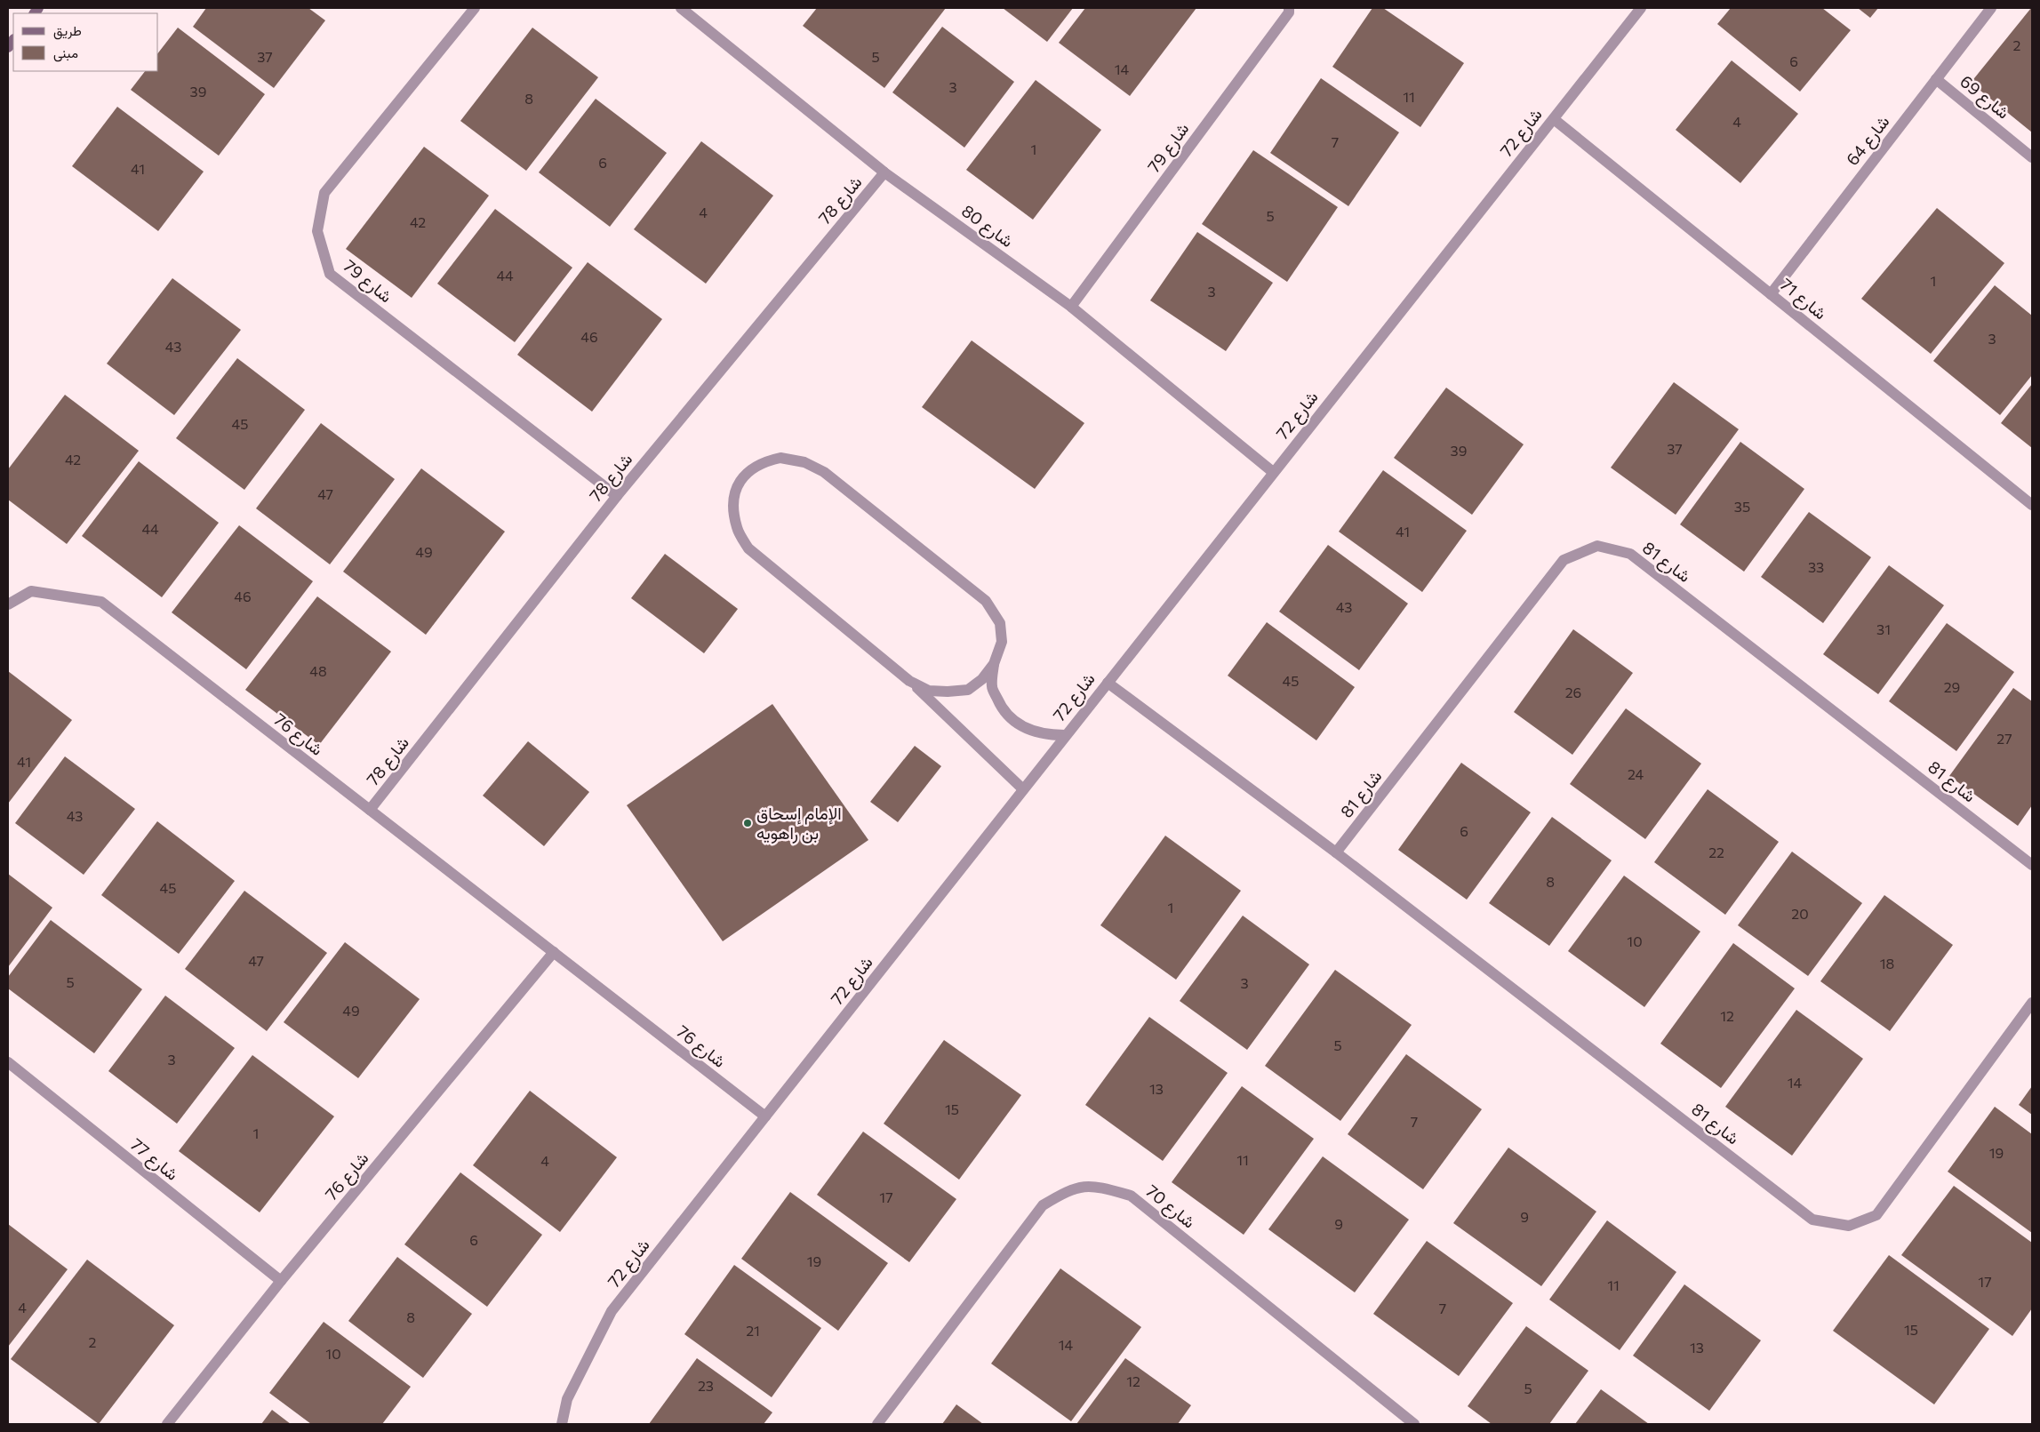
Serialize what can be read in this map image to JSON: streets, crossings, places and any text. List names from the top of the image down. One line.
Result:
{"streets":{"street":["شارع 69","شارع 72","شارع 64","شارع 79","شارع 78","شارع 80","شارع 71","شارع 81","شارع 76","شارع 77","شارع 70"]},"crossings":[["شارع 69","شارع 64"],["شارع 72","شارع 80"],["شارع 72","شارع 71"],["شارع 72","شارع 81"],["شارع 72","شارع 76"],["شارع 64","شارع 71"],["شارع 79","شارع 78"],["شارع 79","شارع 80"],["شارع 78","شارع 80"],["شارع 78","شارع 76"],["شارع 76","شارع 77"]],"places":["الإمام إسحاق بن راهويه"],"house_numbers":["2","37","5","6","14","3","39","11","8","4","7","1","6","41","4","5","42","44","1","3","46","3","43","45","37","39","42","47","35","44","41","49","33","46","43","31","48","45","29","26","27","41","24","43","6","22","8","45","1","20","10","47","18","5","3","49","12","5","3","14","13","15","7","1","19","11","4","17","9","9","6","19","17","11","4","7","8","15","21","2","14","13","10","12","23","5"],"legend":["طريق","مبنى"]}
